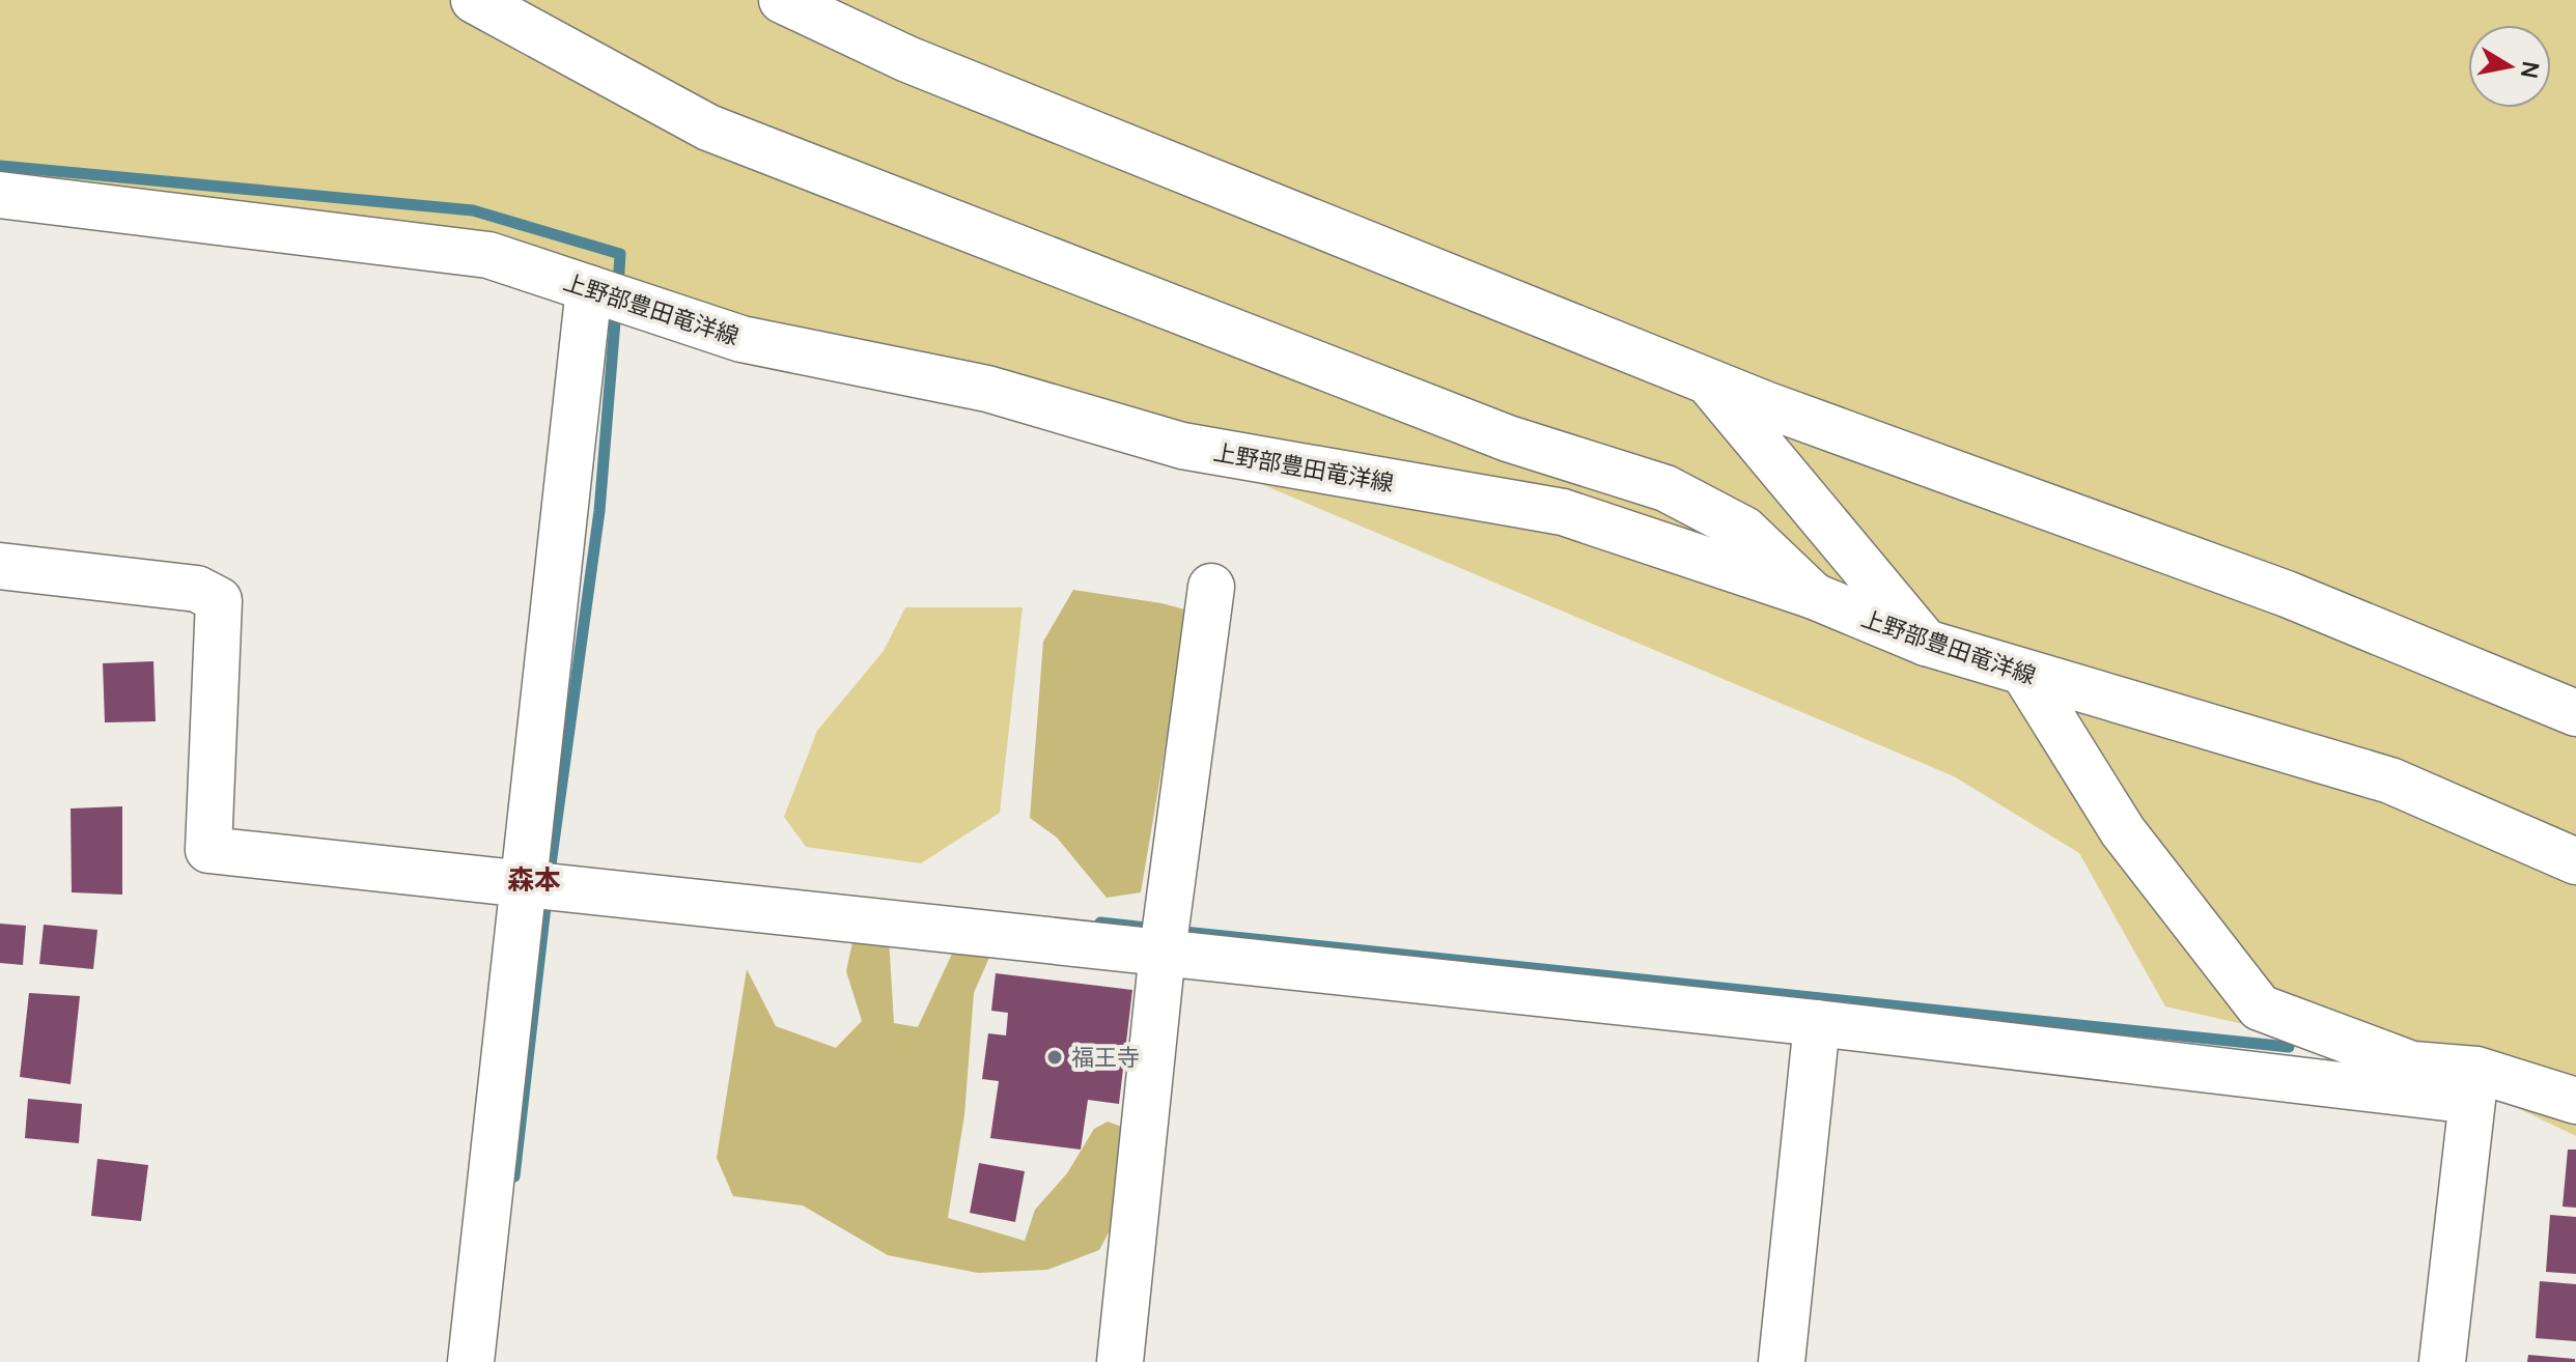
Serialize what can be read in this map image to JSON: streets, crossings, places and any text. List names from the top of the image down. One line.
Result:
{"streets":{"street":["上野部豊田竜洋線"]},"districts":["森本"],"places":["福王寺"],"north":"right"}
